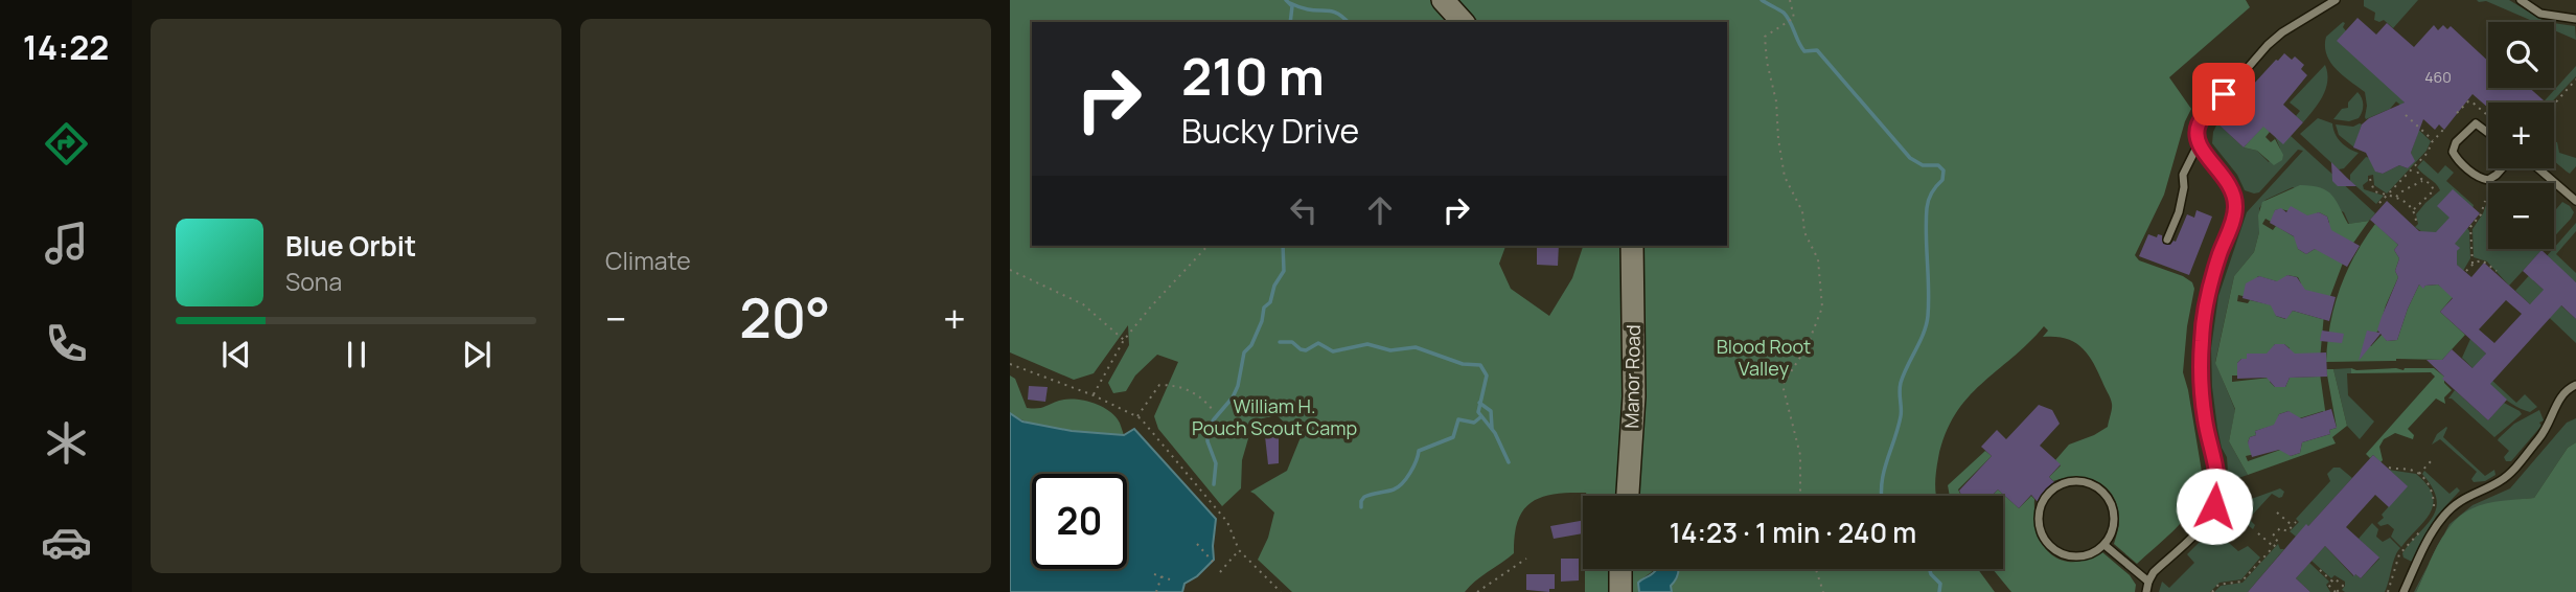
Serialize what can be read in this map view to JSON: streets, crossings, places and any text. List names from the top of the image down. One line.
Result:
{"streets":{"street":["Manor Road"]},"parks":["Blood Root Valley","William H. Pouch Scout Camp"],"house_numbers":["460"],"page":{"tabs":"14:22","tile":"Climate","map_buttons":["+","−"],"turn":["210 m","Bucky Drive"],"song":["Blue Orbit","Sona"],"heat":["−","20°","+"],"limit":"20","trip":"14:23 · 1 min · 240 m"}}
